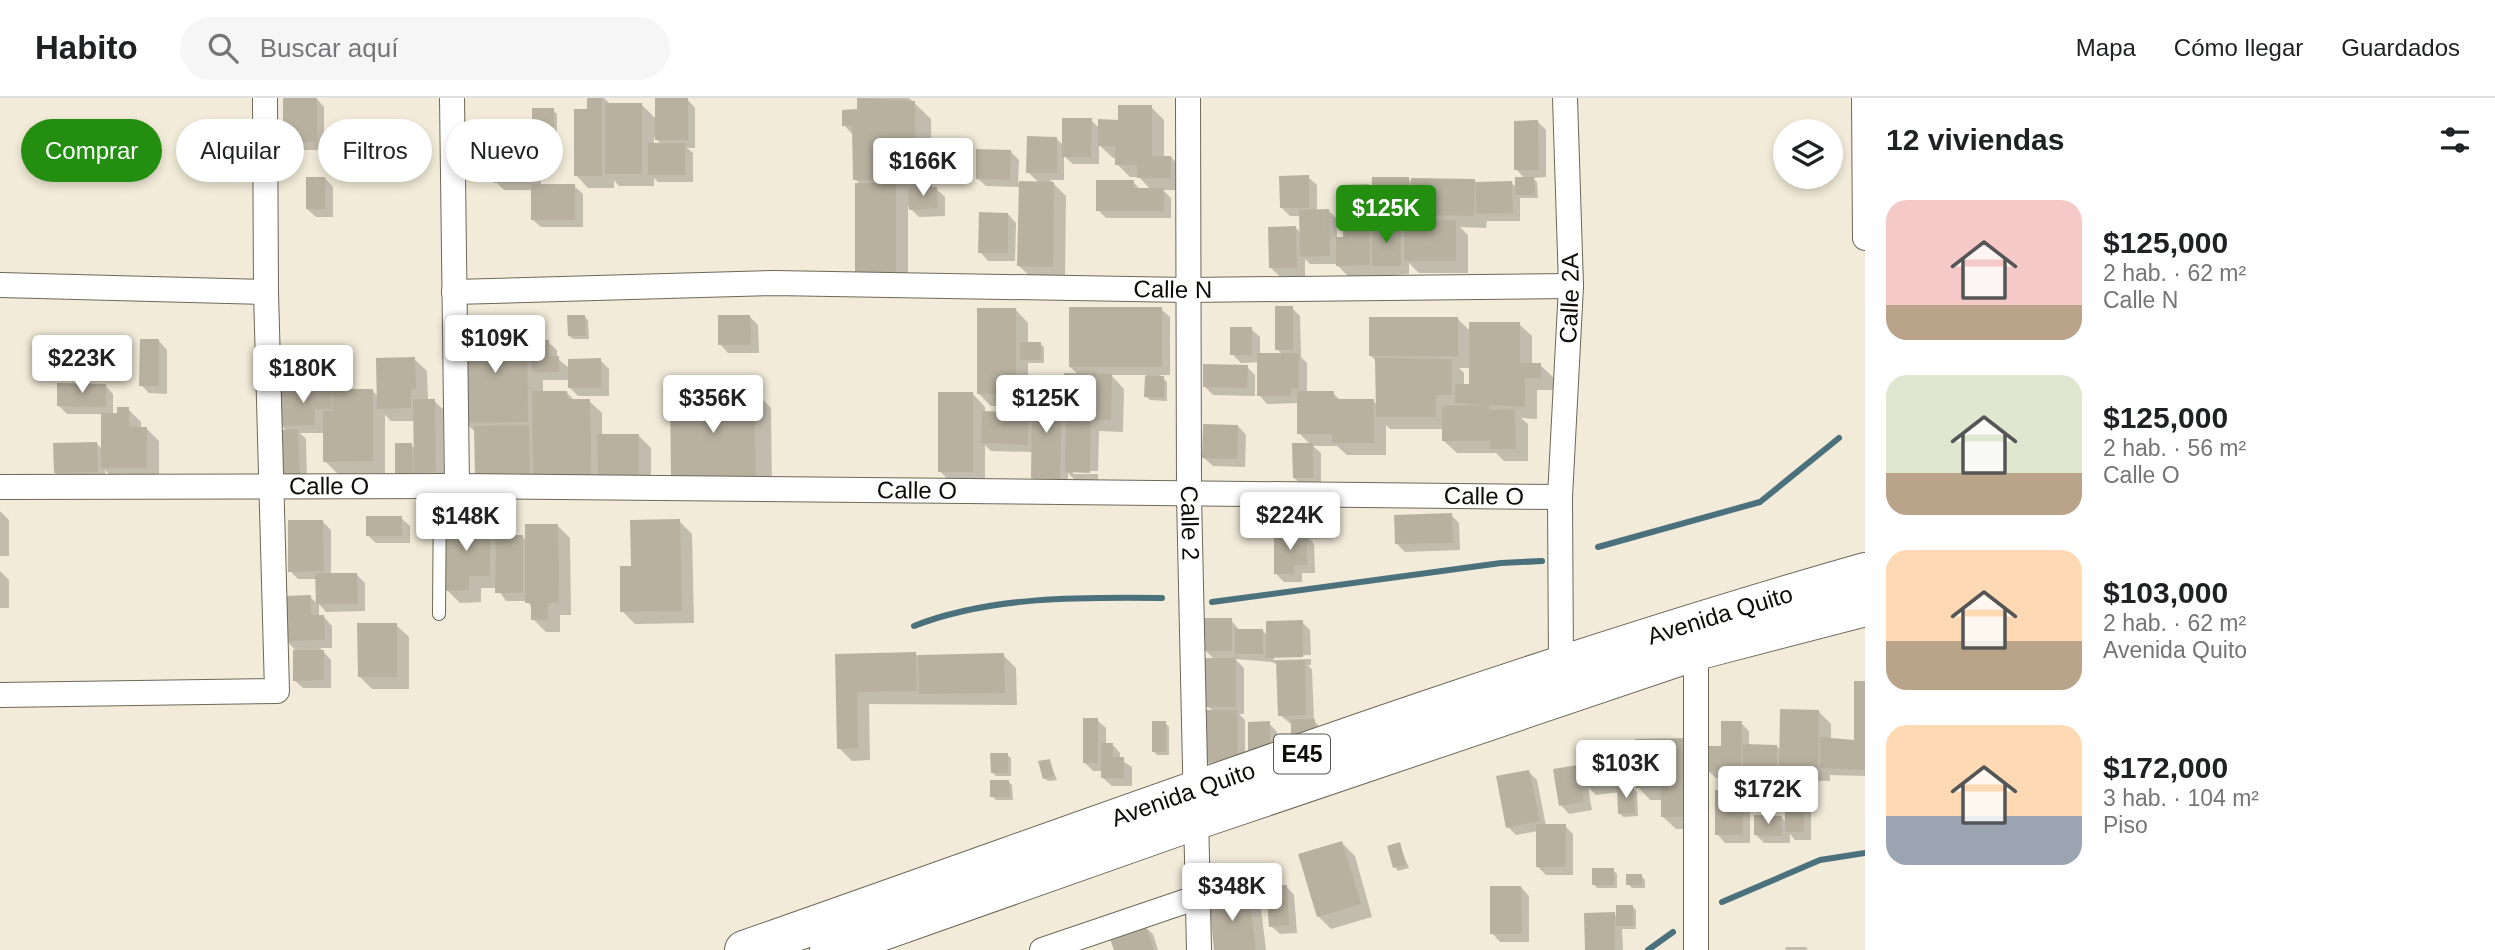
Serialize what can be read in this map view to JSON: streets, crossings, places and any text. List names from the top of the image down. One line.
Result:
{"streets":{"highway":["Avenida Quito","E45"],"street":["Calle N","Calle 2A","Calle O","Calle 2"]},"crossings":[["Calle N","Calle 2A"],["Calle N","Calle 2"],["Calle 2A","Calle O"],["Calle 2A","Avenida Quito"],["Calle O","Calle 2"],["Calle 2","Avenida Quito"]],"page":{"header":"Habito","search":"Buscar aquí","nav":["Mapa","Cómo llegar","Guardados"],"heading":"12 viviendas","chip":["Comprar","Alquilar","Filtros","Nuevo"],"price":["$166K","$125K","$109K","$223K","$180K","$356K","$125K","$224K","$148K","$103K","$172K","$348K"],"list":[{"name":"$125,000","note":"2 hab. · 62 m² · Calle N"},{"name":"$125,000","note":"2 hab. · 56 m² · Calle O"},{"name":"$103,000","note":"2 hab. · 62 m² · Avenida Quito"},{"name":"$172,000","note":"3 hab. · 104 m² · Piso"}]}}
